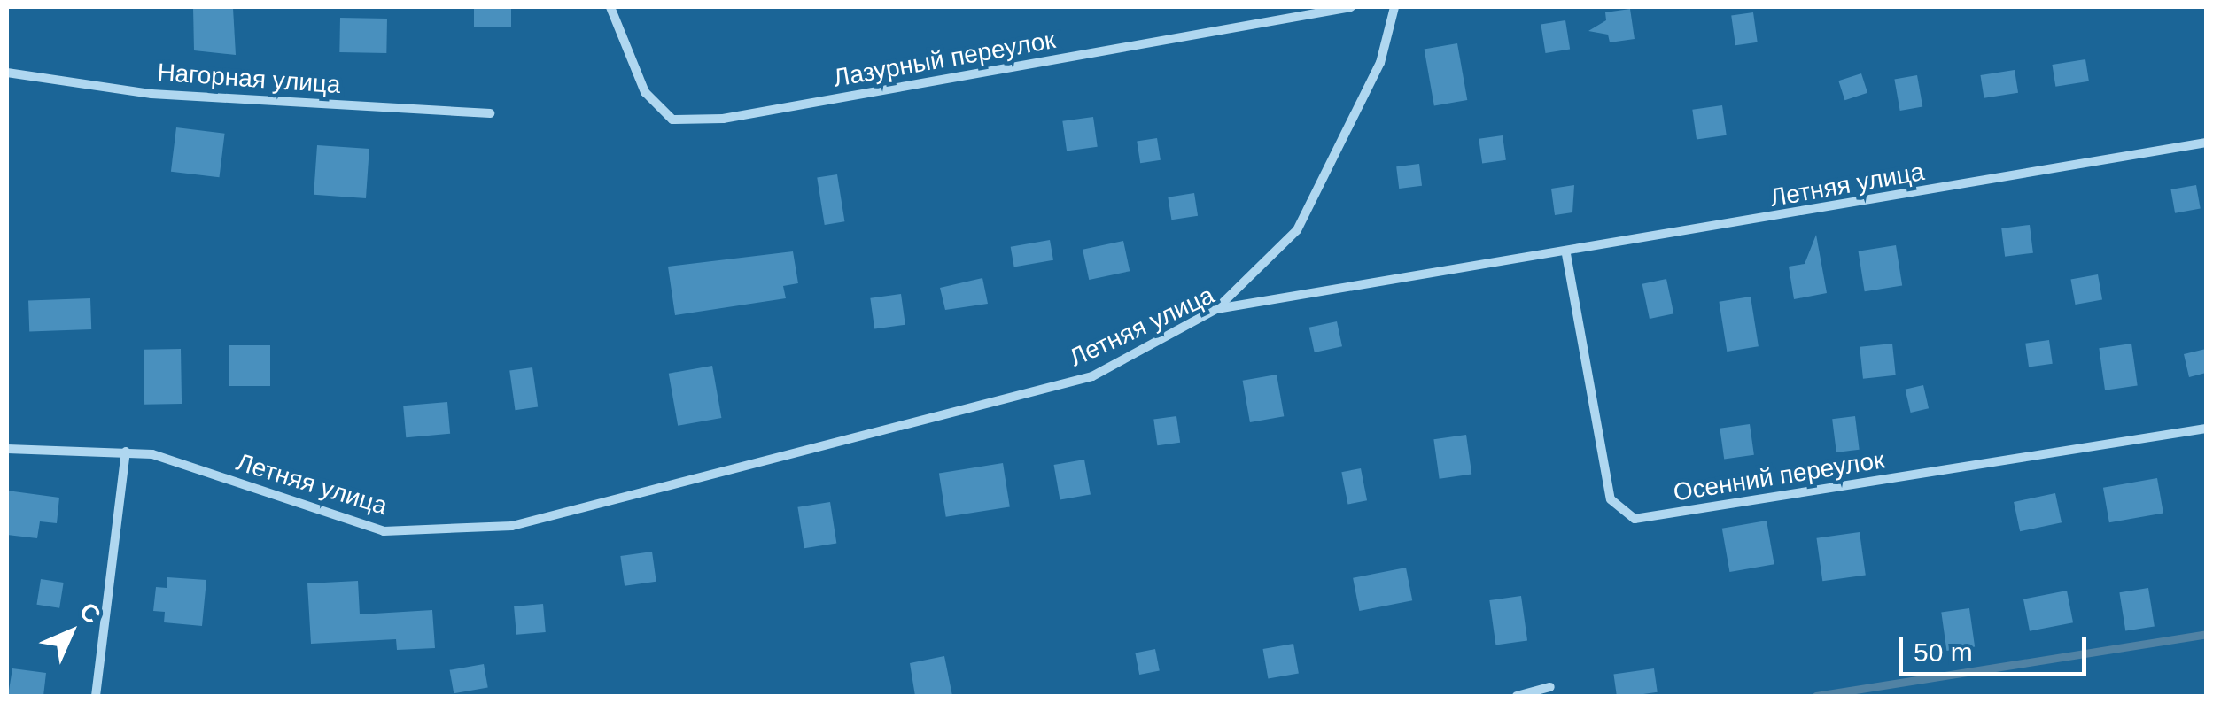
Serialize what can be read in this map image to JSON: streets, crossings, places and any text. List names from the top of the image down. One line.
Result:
{"streets":{"street":["Лазурный переулок","Нагорная улица","Летняя улица","Осенний переулок"]},"crossings":[["Летняя улица","Осенний переулок"]],"scale_bar":"50 m","north":"top right"}
